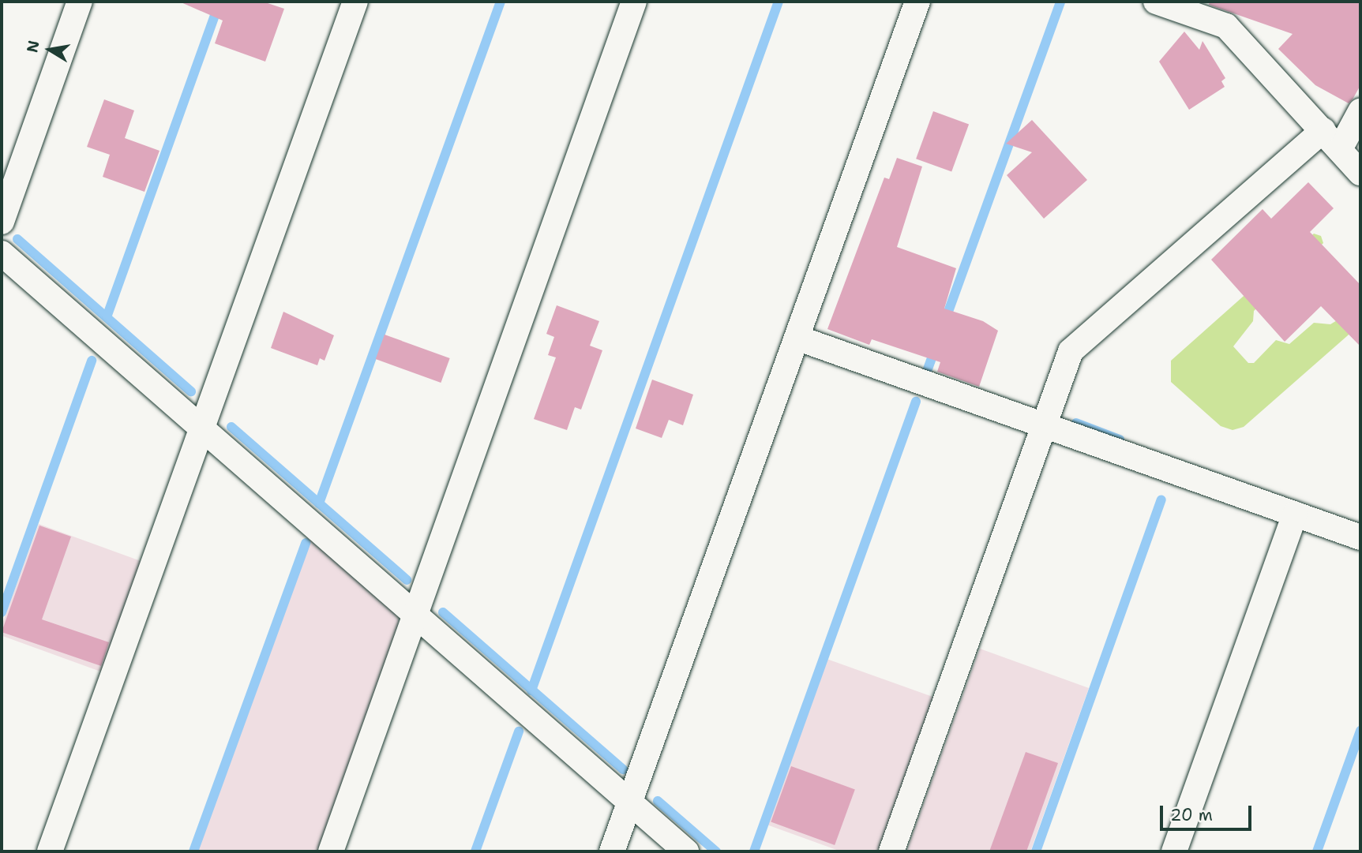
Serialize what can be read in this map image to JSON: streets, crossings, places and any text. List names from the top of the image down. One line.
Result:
{"scale_bar":"20 m","north":"left"}
